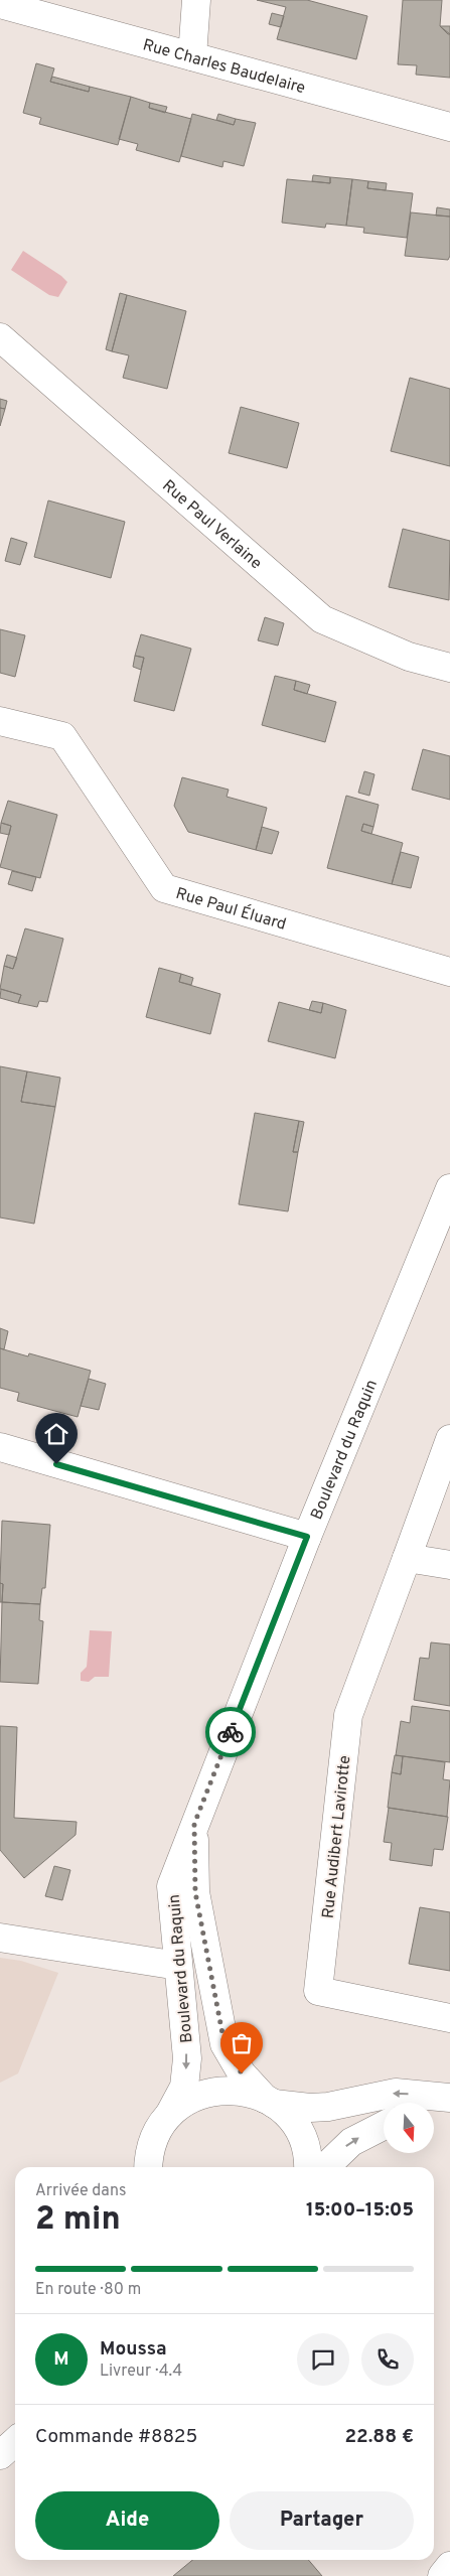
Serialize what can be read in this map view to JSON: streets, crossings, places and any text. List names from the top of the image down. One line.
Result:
{"streets":{"street":["Rue Charles Baudelaire","Rue Paul Verlaine","Rue Paul Éluard","Boulevard du Raquin","Rue Audibert Lavirotte"]},"north":"bottom","page":{"heading":["2 min","Arrivée dans","15:00–15:05"],"panel":["Moussa","Livreur · 4.4","Commande #8825","22.88 €"],"bar":"En route · 80 m","round":"M","buttons":["Aide","Partager"]}}
